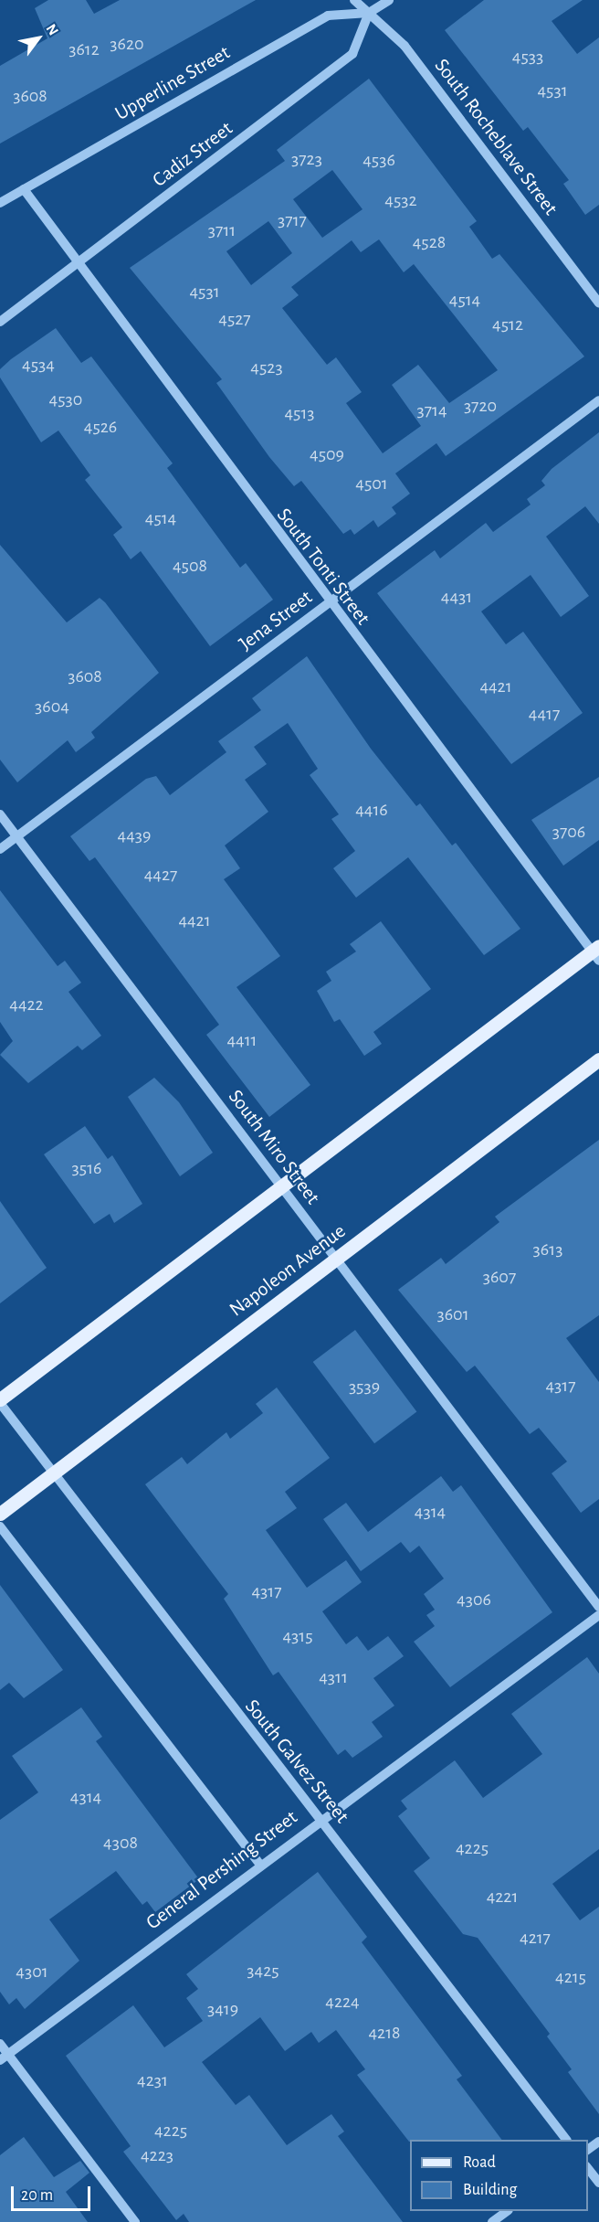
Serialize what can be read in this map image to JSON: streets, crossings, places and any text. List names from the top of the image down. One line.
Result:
{"streets":{"main road":["Napoleon Avenue"],"street":["Upperline Street","South Rocheblave Street","Cadiz Street","South Tonti Street","Jena Street","South Miro Street","South Galvez Street","General Pershing Street"]},"crossings":[["Upperline Street","South Rocheblave Street"],["Upperline Street","Cadiz Street"],["Upperline Street","South Tonti Street"],["South Rocheblave Street","Cadiz Street"],["Cadiz Street","South Tonti Street"],["South Tonti Street","Jena Street"],["Jena Street","South Miro Street"],["South Miro Street","Napoleon Avenue"],["Napoleon Avenue","South Galvez Street"],["South Galvez Street","General Pershing Street"]],"house_numbers":["3620","3612","4533","4531","3608","3723","4536","4532","3717","3711","4528","4531","4514","4527","4512","4534","4523","4530","3720","3714","4513","4526","4509","4501","4514","4508","4431","3608","4421","3604","4417","4416","3706","4439","4427","4421","4422","4411","3516","3613","3607","3601","4317","3539","4314","4317","4306","4315","4311","4314","4308","4225","4221","4217","3425","4301","4215","4224","3419","4218","4231","4225","4223"],"legend":["Road","Building"],"scale_bar":"20 m","north":"top right"}
